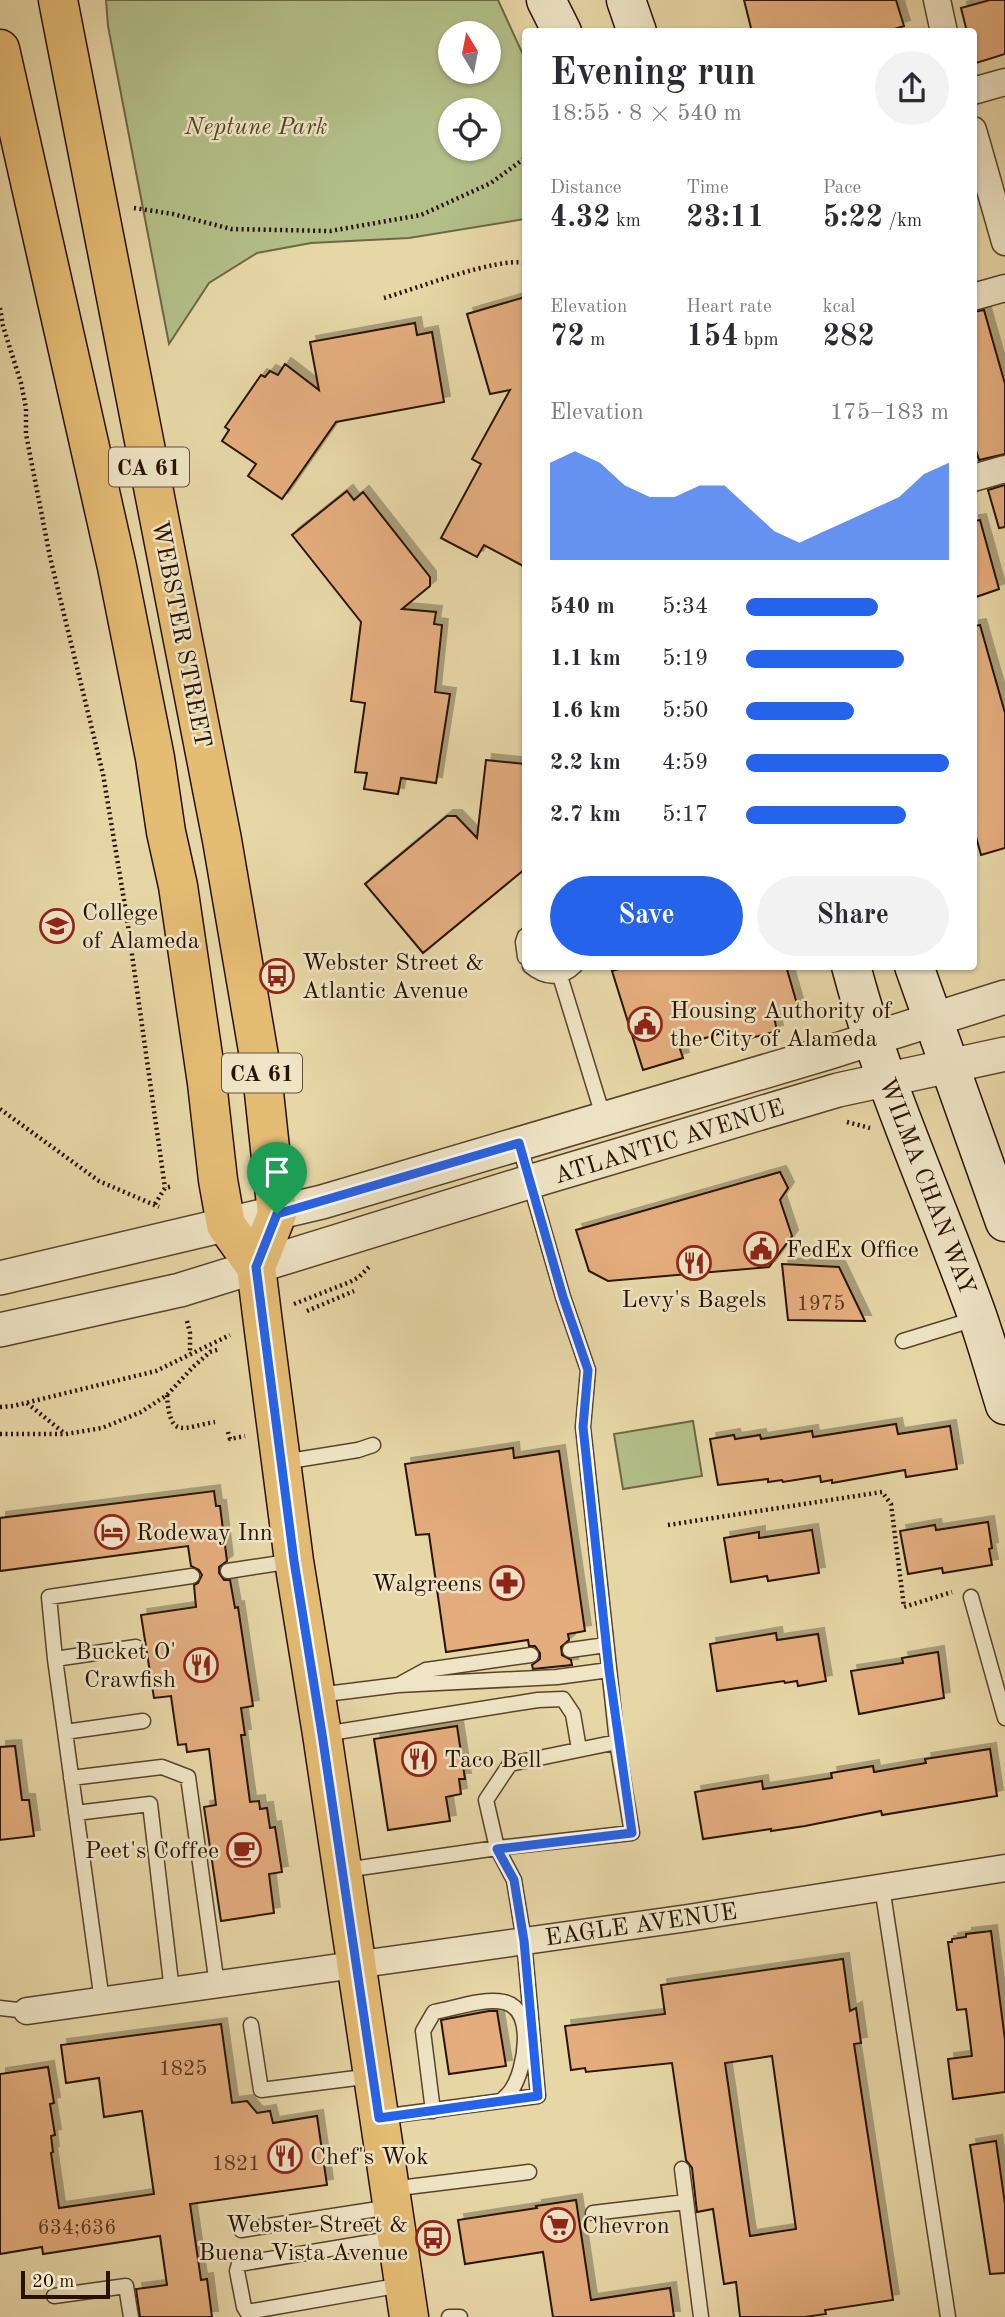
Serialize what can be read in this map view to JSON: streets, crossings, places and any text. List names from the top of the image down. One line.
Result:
{"streets":{"main road":["CA 61","WEBSTER STREET","WILMA CHAN WAY"],"street":["ATLANTIC AVENUE","EAGLE AVENUE"]},"crossings":[["WEBSTER STREET","ATLANTIC AVENUE"],["WEBSTER STREET","EAGLE AVENUE"],["ATLANTIC AVENUE","WILMA CHAN WAY"]],"parks":["Neptune Park"],"places":{"school or university":["College of Alameda"],"bus stop":["Webster Street & Atlantic Avenue","Webster Street & Buena Vista Avenue"],"public building":["Housing Authority of the City of Alameda","FedEx Office"],"restaurant":["Levy's Bagels","Bucket O' Crawfish","Taco Bell","Chef's Wok"],"hotel":["Rodeway Inn"],"pharmacy":["Walgreens"],"cafe":["Peet's Coffee"],"supermarket":["Chevron"]},"house_numbers":["1975","1825","1821","634;636"],"scale_bar":"20 m","north":"top","page":{"heading":["Evening run","18:55 · 8 × 540 m"],"stats":[["Distance","4.32 km"],["Time","23:11"],["Pace","5:22 /km"],["Elevation","72 m"],["Heart rate","154 bpm"],["kcal","282"]],"chart":["Elevation","175–183 m"],"list":[{"name":"540 m","note":"5:34"},{"name":"1.1 km","note":"5:19"},{"name":"1.6 km","note":"5:50"},{"name":"2.2 km","note":"4:59"},{"name":"2.7 km","note":"5:17"}],"buttons":["Save","Share"],"scale":"20 m"}}
